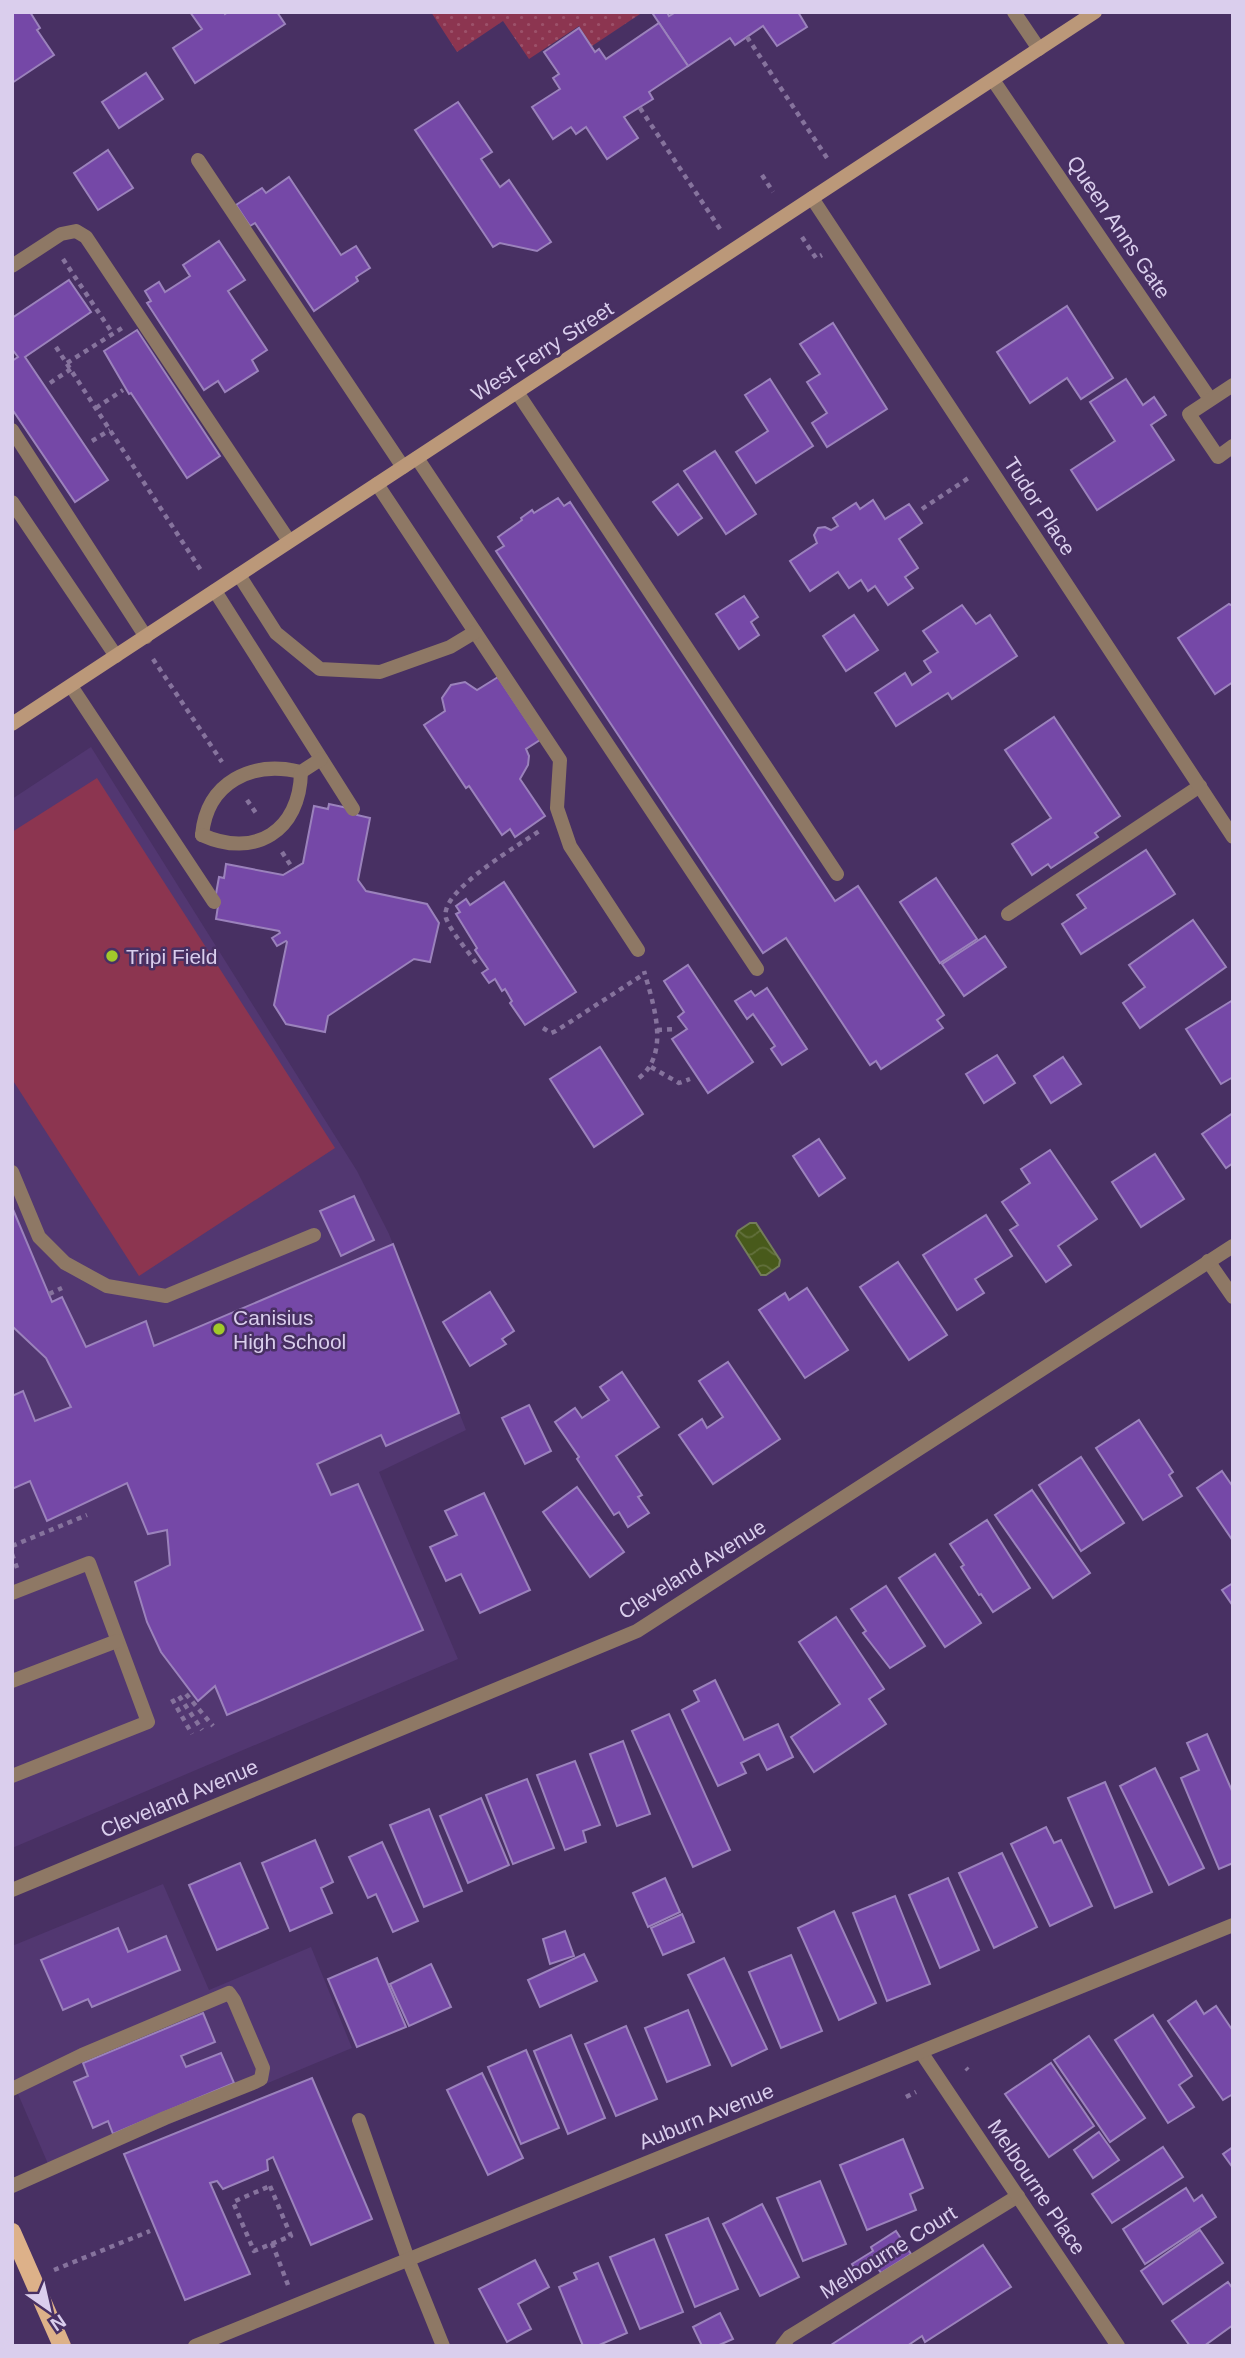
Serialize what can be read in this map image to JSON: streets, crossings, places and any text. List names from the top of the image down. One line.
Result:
{"streets":{"street":["Queen Anns Gate","West Ferry Street","Tudor Place","Cleveland Avenue","Auburn Avenue","Melbourne Place","Melbourne Court"]},"crossings":[["Queen Anns Gate","West Ferry Street"],["West Ferry Street","Tudor Place"],["Auburn Avenue","Melbourne Place"],["Melbourne Place","Melbourne Court"]],"places":["Tripi Field","Canisius High School"],"north":"bottom right"}
